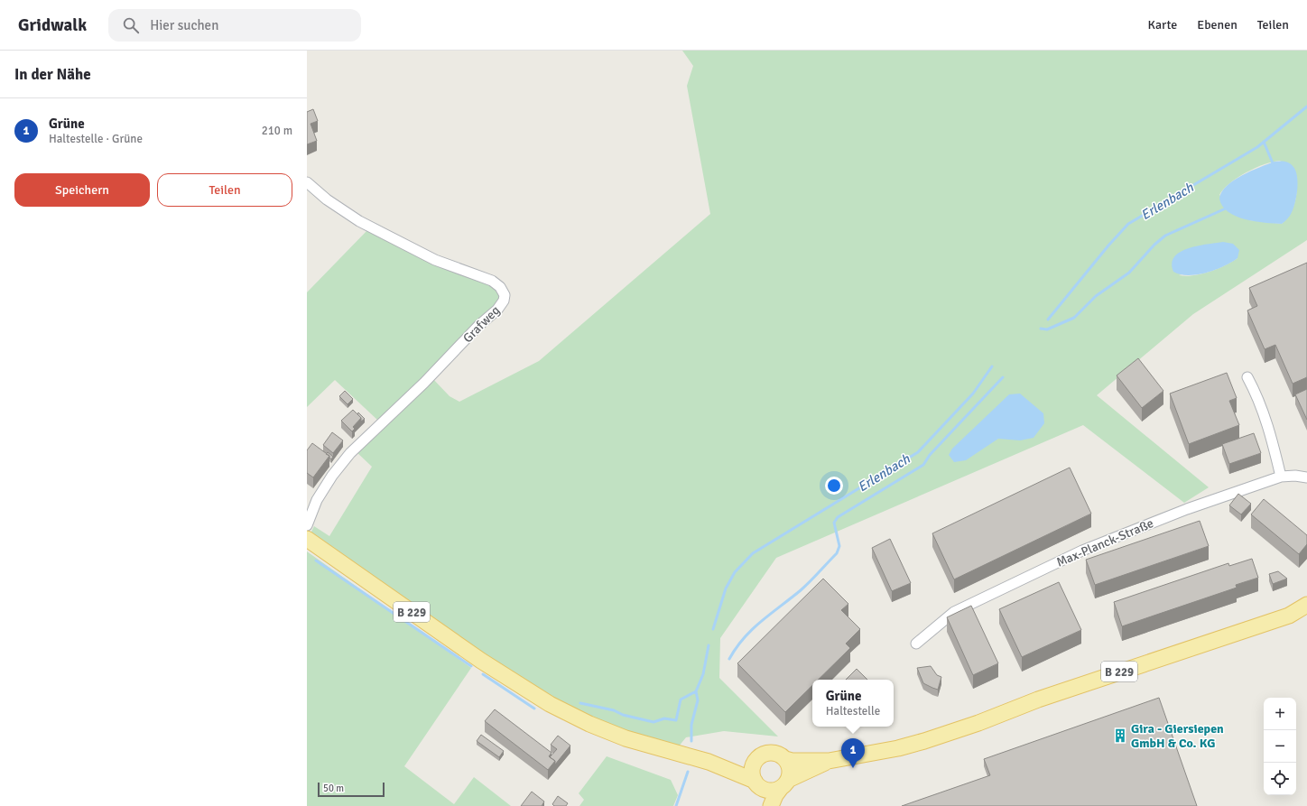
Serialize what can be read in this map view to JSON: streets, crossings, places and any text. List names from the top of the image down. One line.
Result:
{"streets":{"main road":["B 229"],"street":["Grafweg","Max-Planck-Straße"]},"water":["Erlenbach"],"places":{"building":["Gira - Giersiepen GmbH & Co. KG"]},"scale_bar":"50 m","page":{"header":"Gridwalk","search":"Hier suchen","nav":["Karte","Ebenen","Teilen"],"heading":"In der Nähe","list":[{"mark":"1","name":"Grüne","note":"Haltestelle · Grüne","value":"210 m"}],"buttons":["Speichern","Teilen"],"popup":["Grüne","Haltestelle"],"map_buttons":["+","−"],"pins":"1","scale":"50 m"}}
